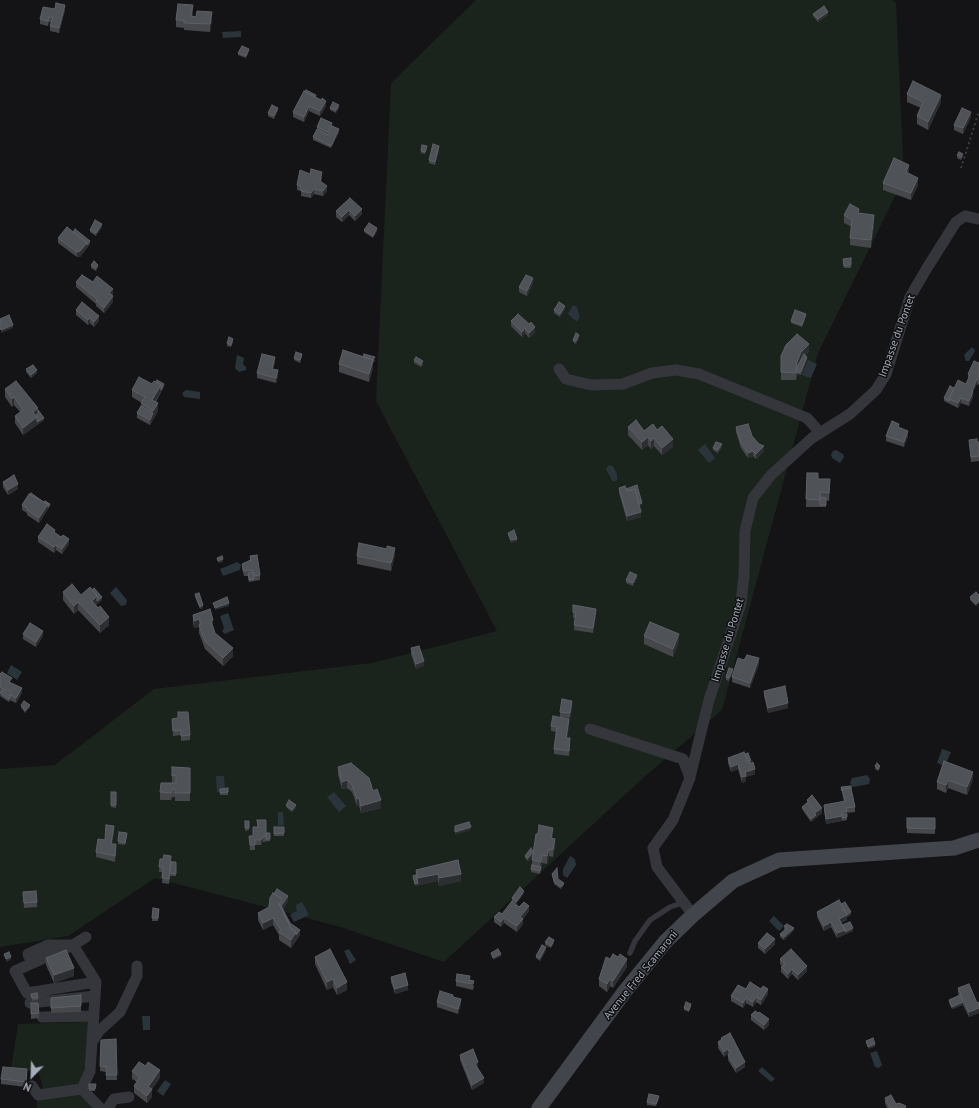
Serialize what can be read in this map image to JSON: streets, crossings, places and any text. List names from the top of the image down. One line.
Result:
{"streets":{"main road":["Avenue Fred Scamaroni"],"street":["Impasse du Pontet"]},"crossings":[["Impasse du Pontet","Avenue Fred Scamaroni"]],"north":"bottom left"}
